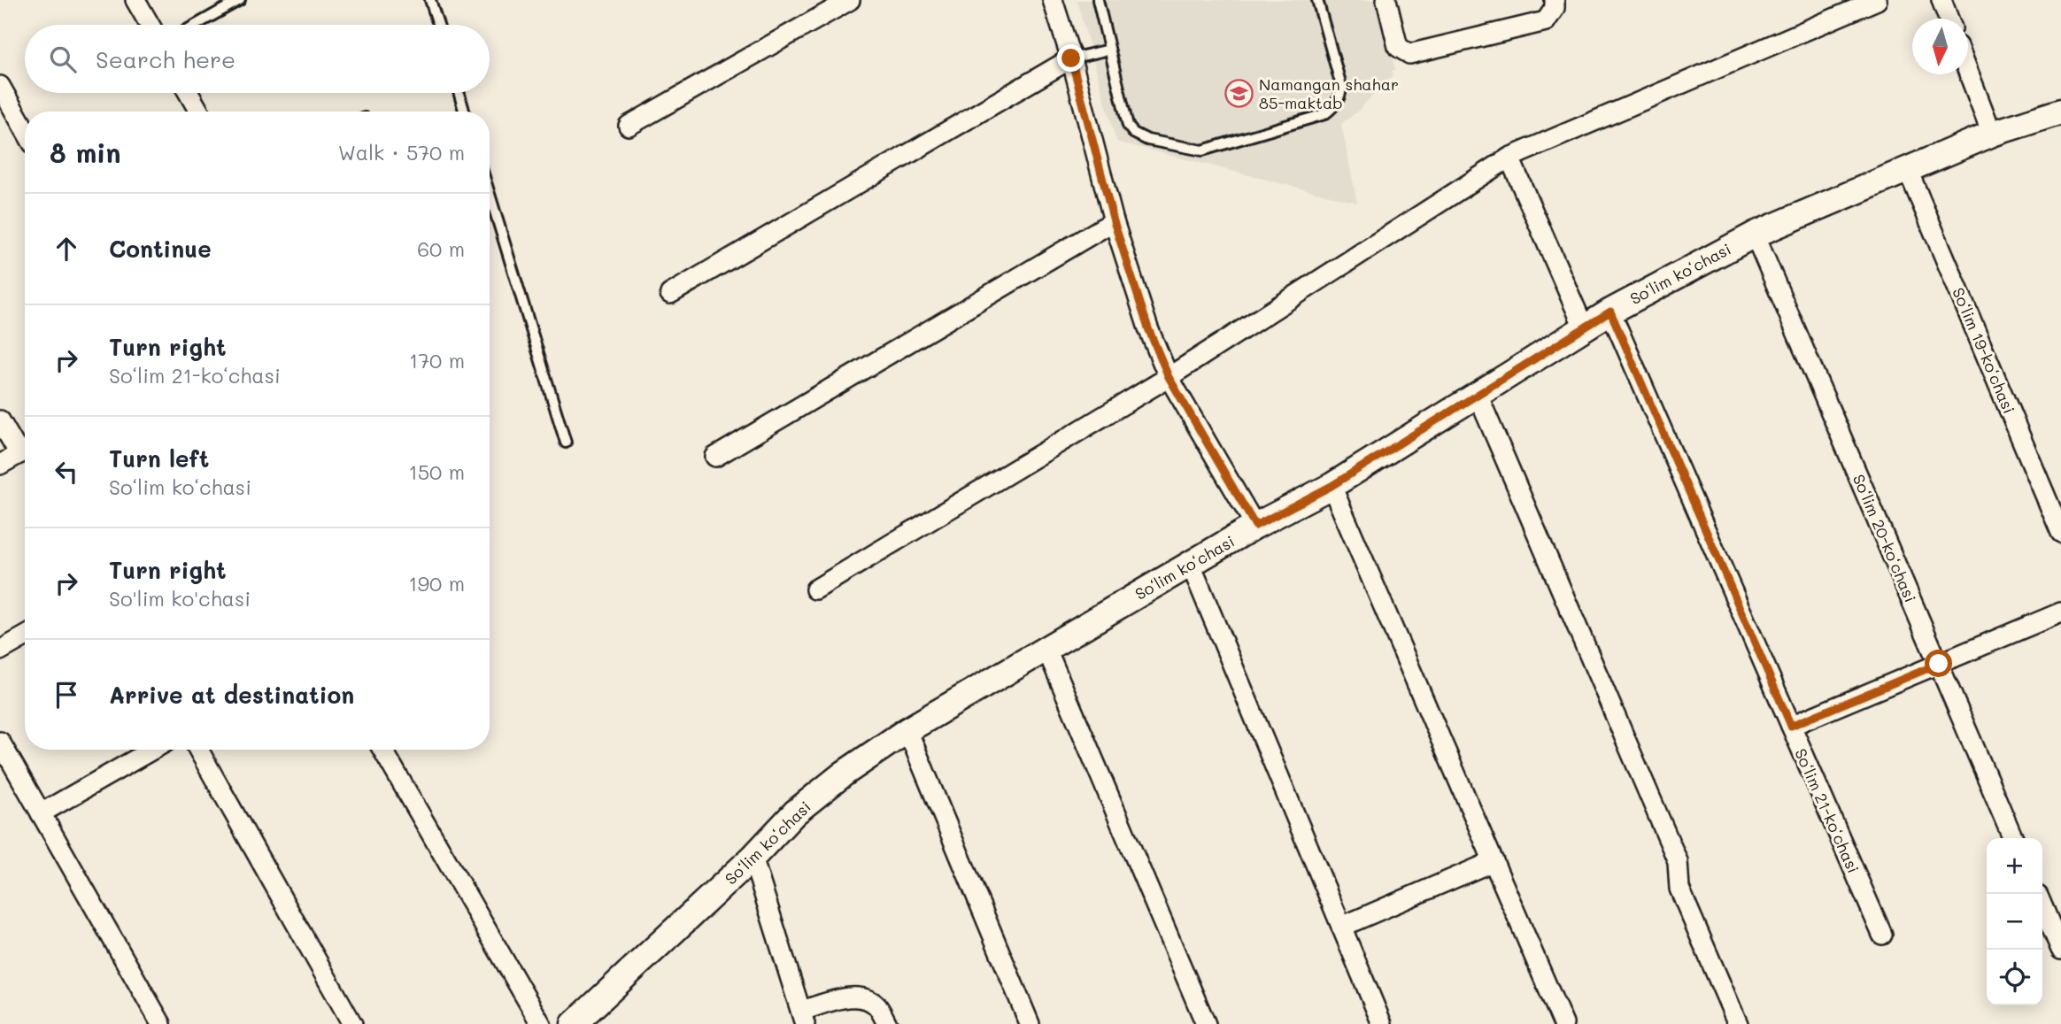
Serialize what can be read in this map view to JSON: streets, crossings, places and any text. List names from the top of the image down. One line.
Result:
{"streets":{"street":["Soʻlim koʻchasi","Soʻlim 19-koʻchasi","Soʻlim 20-koʻchasi","Soʻlim 21-koʻchasi"]},"crossings":[["Soʻlim koʻchasi","Soʻlim 19-koʻchasi"],["Soʻlim koʻchasi","Soʻlim 20-koʻchasi"],["Soʻlim koʻchasi","Soʻlim 21-koʻchasi"]],"places":{"school or university":["Namangan shahar 85-maktab"]},"north":"bottom","page":{"search":"Search here","heading":["8 min","Walk · 570 m"],"list":[["Continue","60 m"],["Turn right","Soʻlim 21-koʻchasi","170 m"],["Turn left","Soʻlim koʻchasi","150 m"],["Turn right","So'lim ko'chasi","190 m"],"Arrive at destination"],"map_buttons":["+","−"]}}
